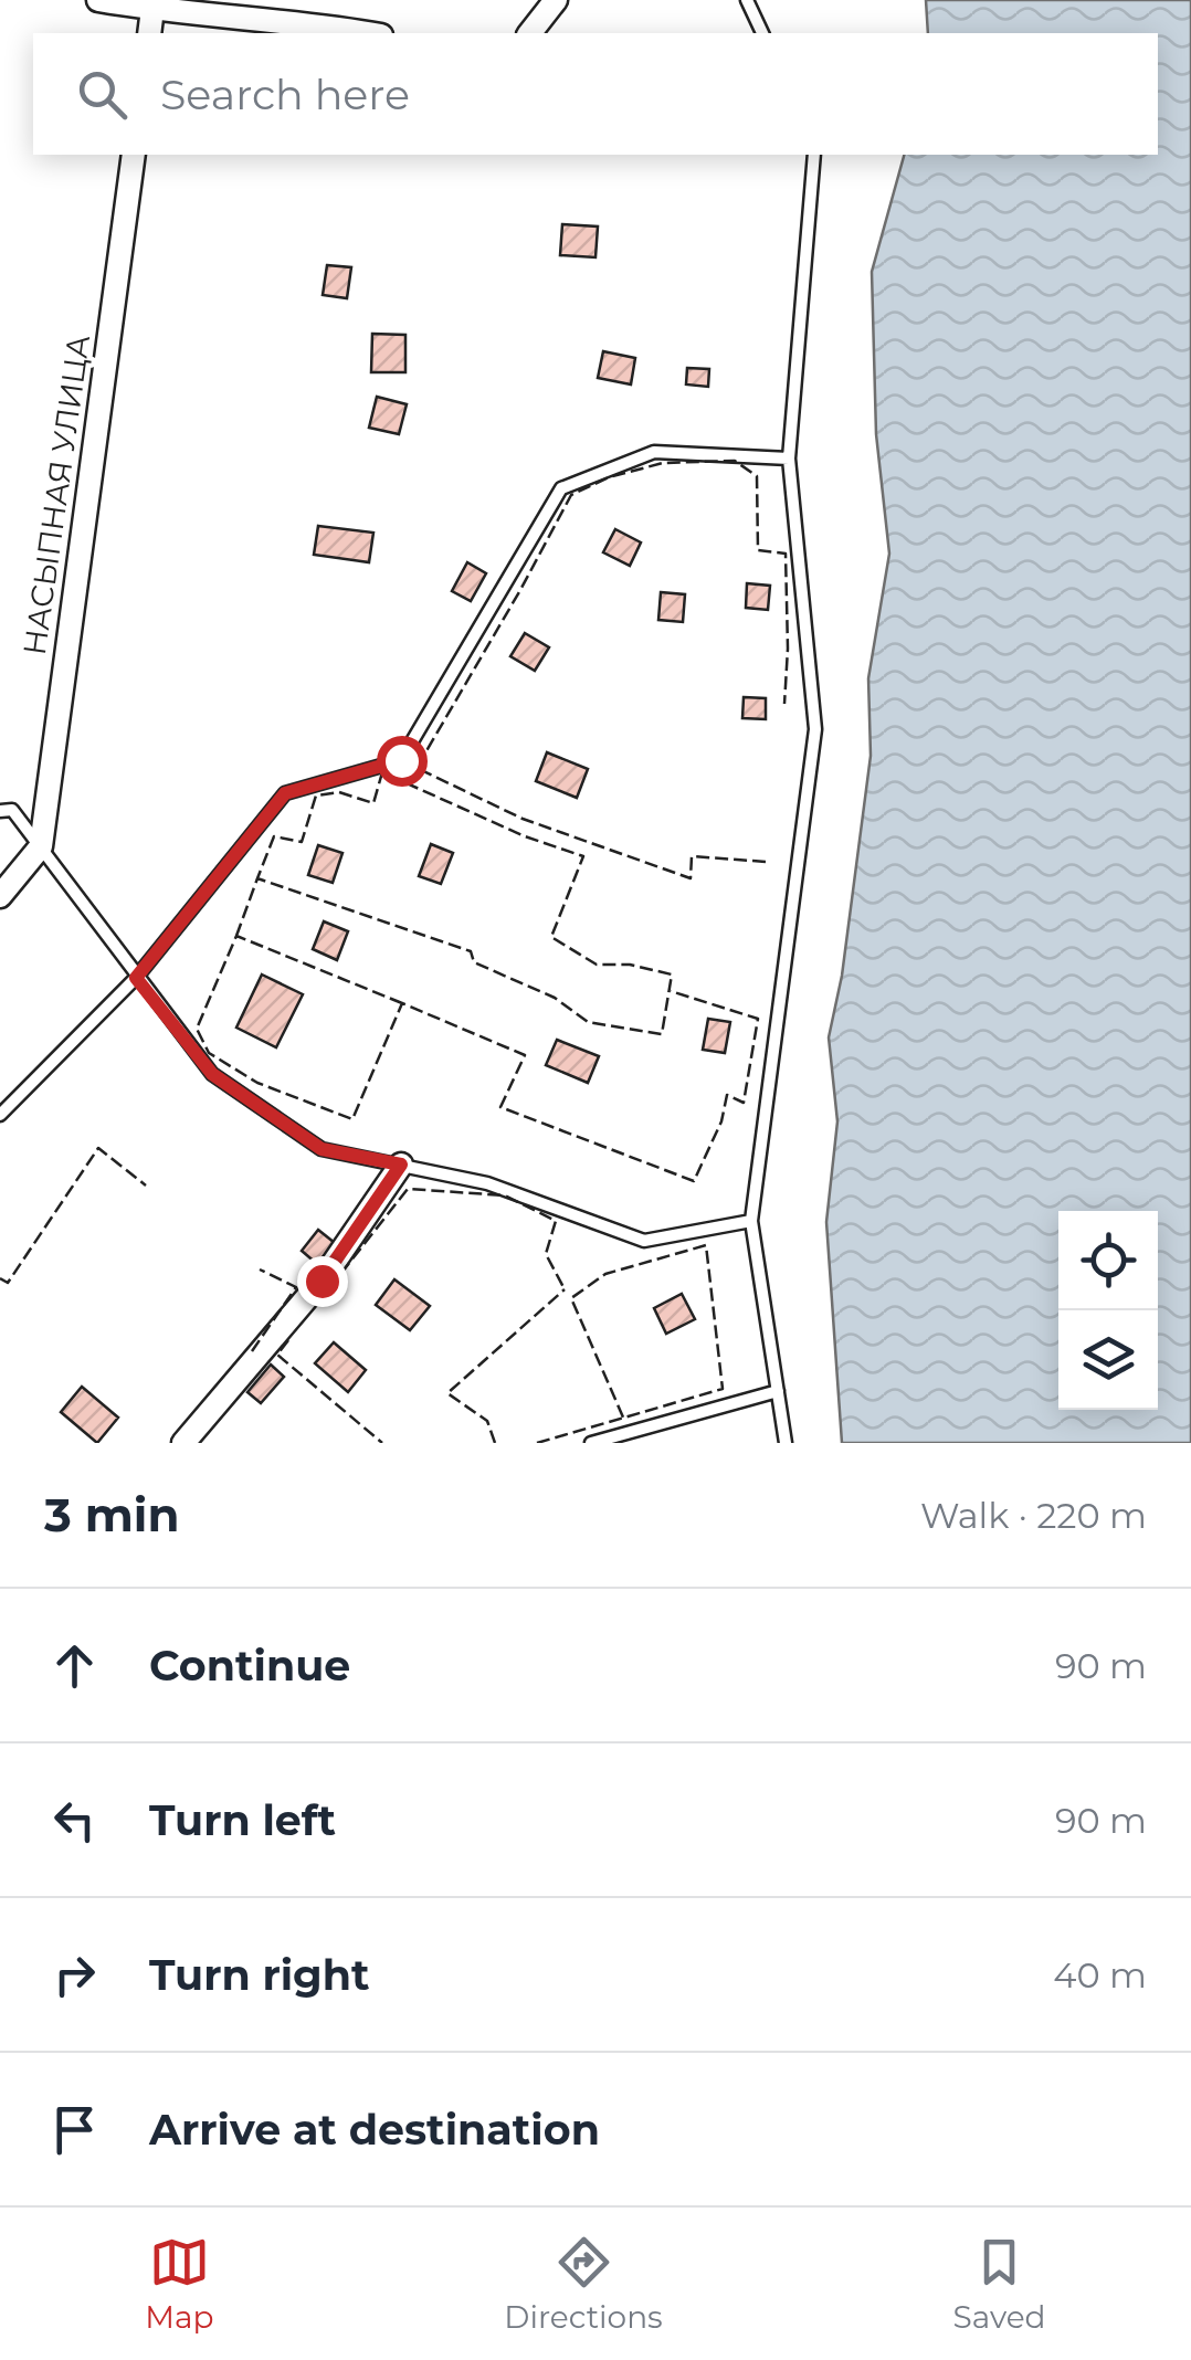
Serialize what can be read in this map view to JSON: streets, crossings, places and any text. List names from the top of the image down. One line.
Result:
{"streets":{"street":["НАСЫПНАЯ УЛИЦА"]},"page":{"search":"Search here","heading":["3 min","Walk · 220 m"],"list":[["Continue","90 m"],["Turn left","90 m"],["Turn right","40 m"],"Arrive at destination"],"nav":["Map","Directions","Saved"]}}
